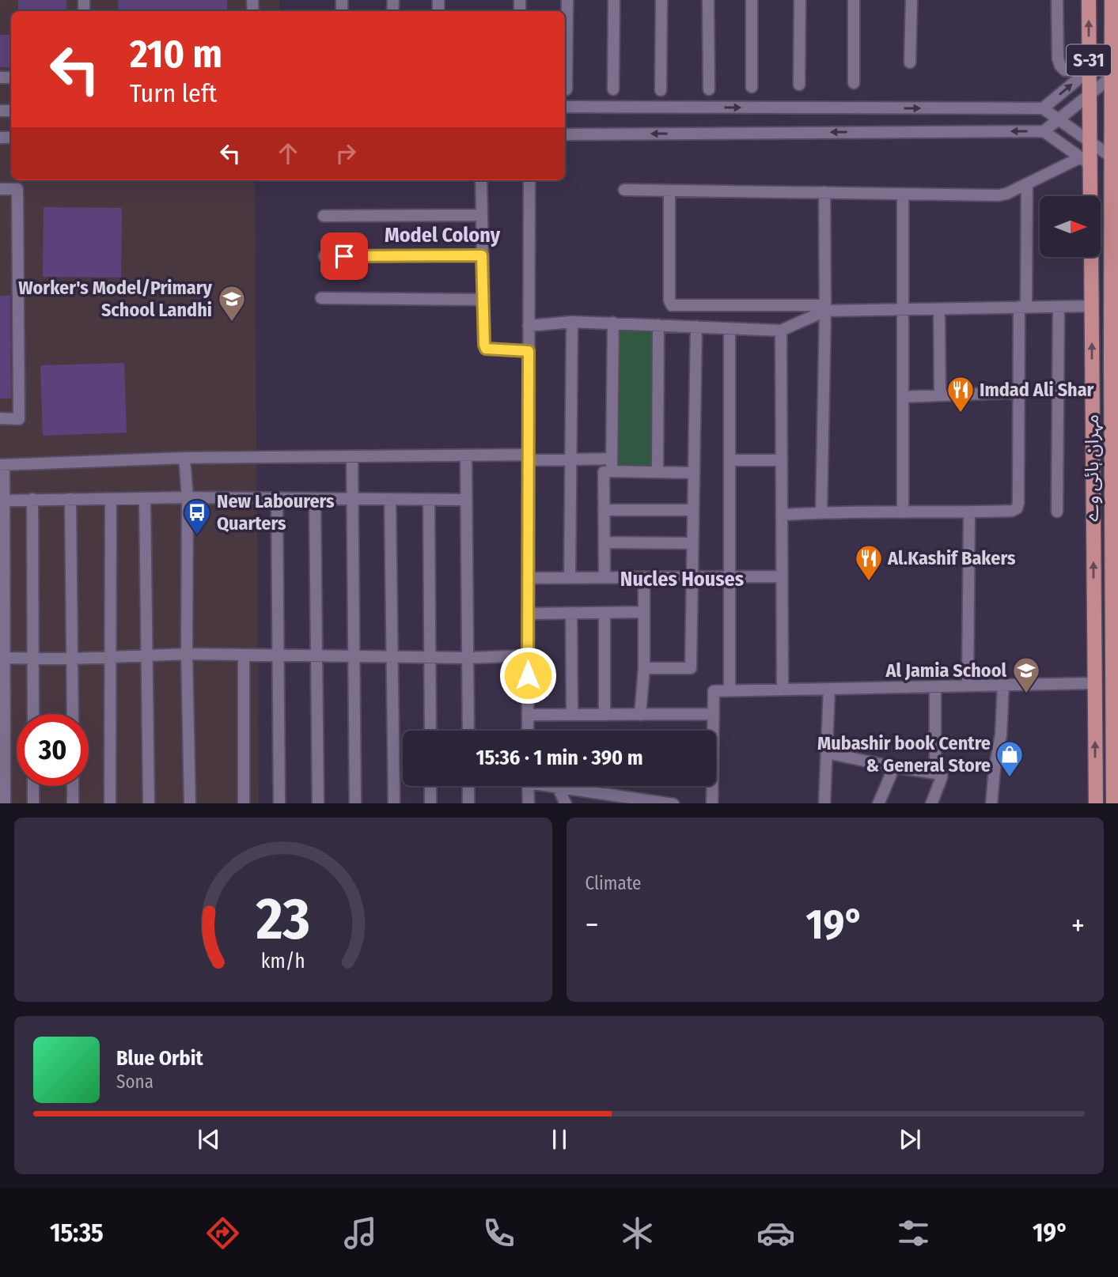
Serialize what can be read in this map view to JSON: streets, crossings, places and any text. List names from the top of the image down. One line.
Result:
{"streets":{"main road":["S-31","مہران ہائی وے"]},"districts":["Model Colony","Nucles Houses"],"places":{"school or university":["Worker's Model/Primary School Landhi","Al Jamia School"],"restaurant":["Imdad Ali Shar","Al.Kashif Bakers"],"bus stop":["New Labourers Quarters"],"shop":["Mubashir book Centre & General Store"]},"north":"right","page":{"turn":["210 m","Turn left"],"limit":"30","trip":"15:36 · 1 min · 390 m","tile":"Climate","heat":["−","19°","+"],"song":["Blue Orbit","Sona"],"tabs":["15:35","19°"],"gauge":["23","km/h"]}}
